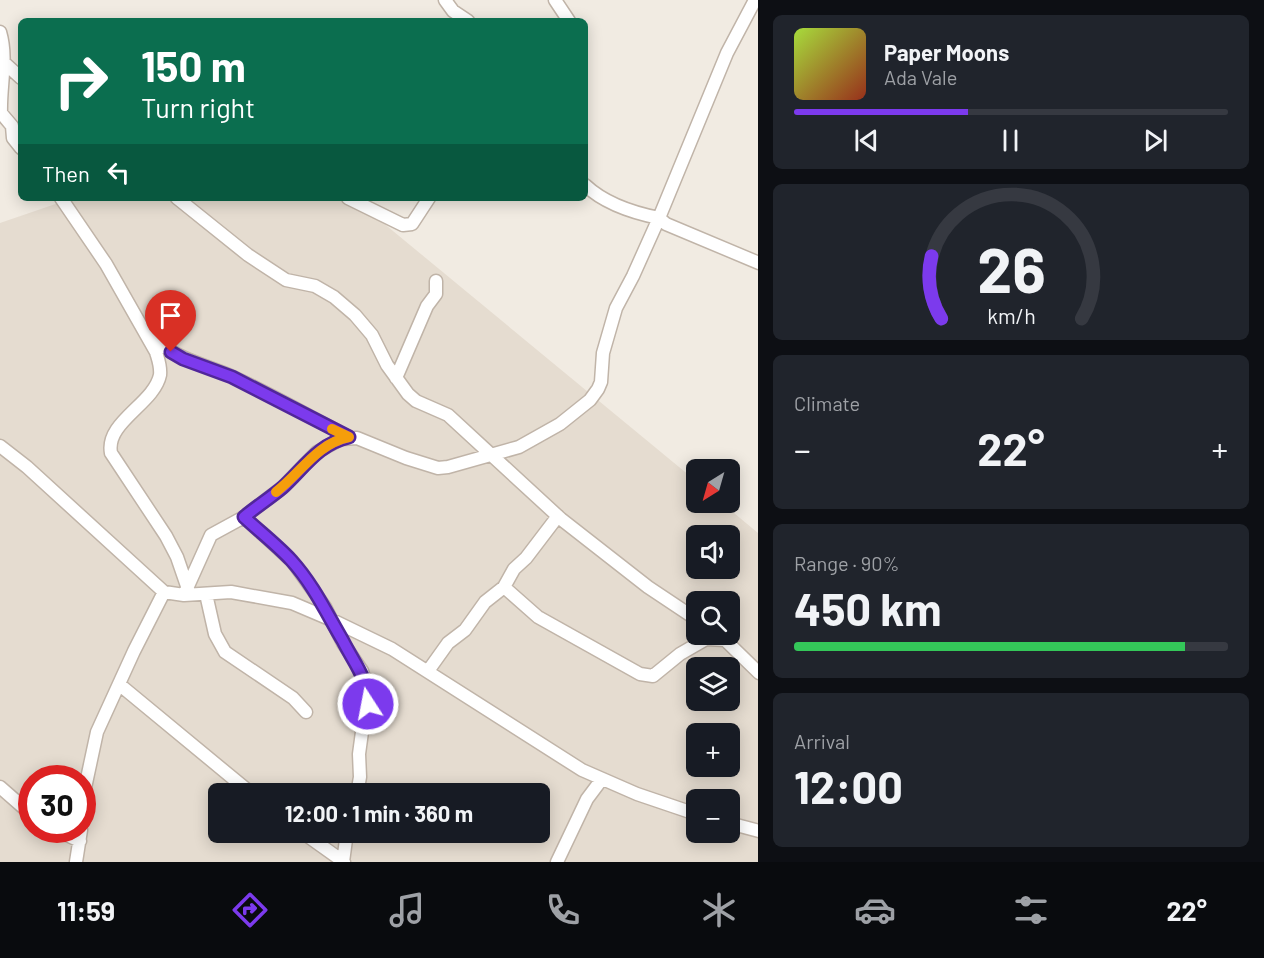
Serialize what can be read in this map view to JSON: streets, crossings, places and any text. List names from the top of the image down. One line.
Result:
{"north":"bottom left","page":{"turn":["150 m","Turn right"],"song":["Paper Moons","Ada Vale"],"then":"Then","tile":["Climate",["Range · 90%","450 km"],["Arrival","12:00"]],"heat":["−","22°","+"],"map_buttons":["+","−"],"limit":"30","trip":"12:00 · 1 min · 360 m","tabs":["11:59","22°"],"gauge":["26","km/h"]}}
